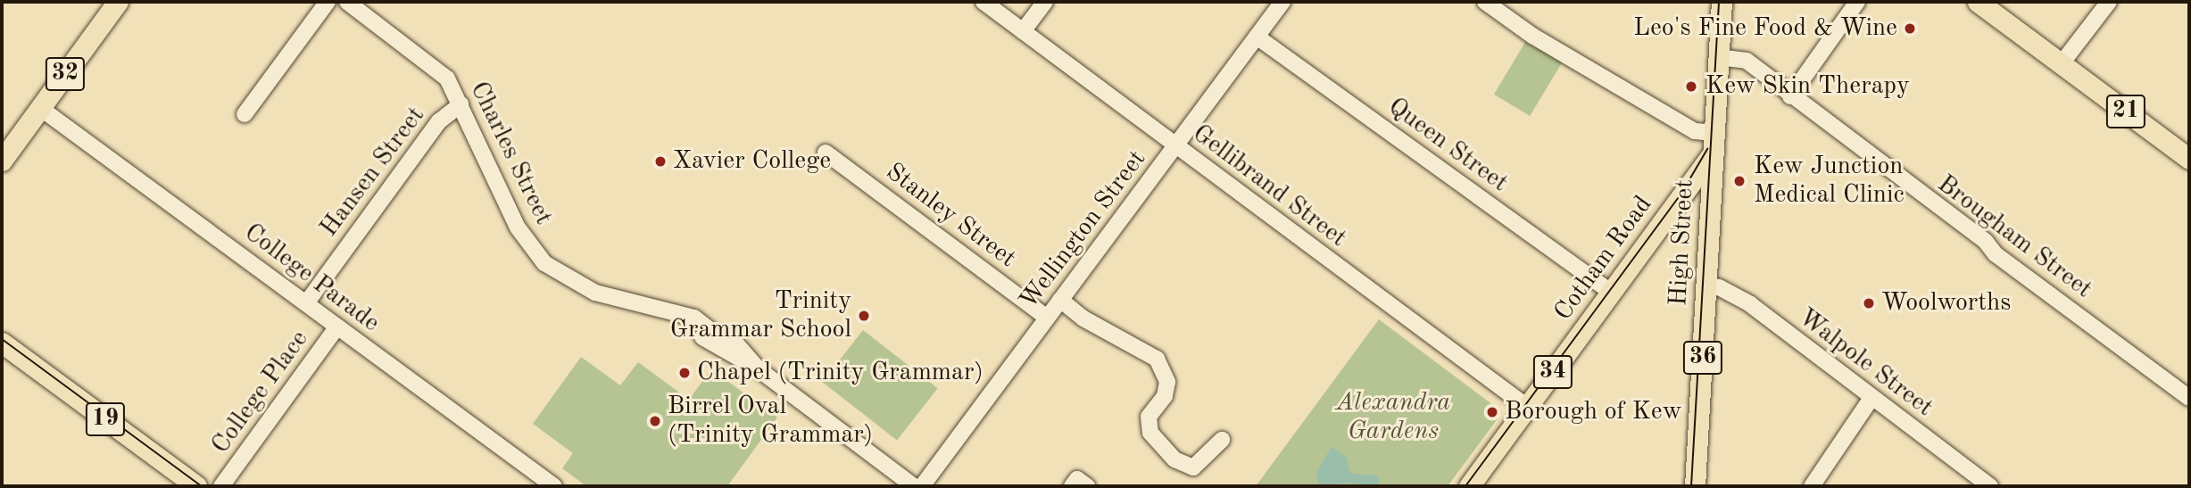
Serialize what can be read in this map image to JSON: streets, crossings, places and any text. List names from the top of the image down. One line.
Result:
{"streets":{"main road":["32","21","High Street","Cotham Road","36","34","19"],"street":["Queen Street","Charles Street","Hansen Street","Gellibrand Street","Stanley Street","Wellington Street","Brougham Street","College Parade","Walpole Street","College Place"]},"crossings":[["32","College Parade"],["Queen Street","Wellington Street"],["Queen Street","Cotham Road"],["Charles Street","Hansen Street"],["Hansen Street","College Parade"],["Gellibrand Street","Wellington Street"],["Gellibrand Street","Cotham Road"],["Stanley Street","Wellington Street"],["Brougham Street","High Street"],["High Street","Cotham Road"],["High Street","Walpole Street"],["College Parade","College Place"]],"parks":["Alexandra Gardens"],"places":["Leo's Fine Food & Wine","Kew Skin Therapy","Xavier College","Kew Junction Medical Clinic","Woolworths","Trinity Grammar School","Chapel (Trinity Grammar)","Borough of Kew","Birrel Oval (Trinity Grammar)"]}
